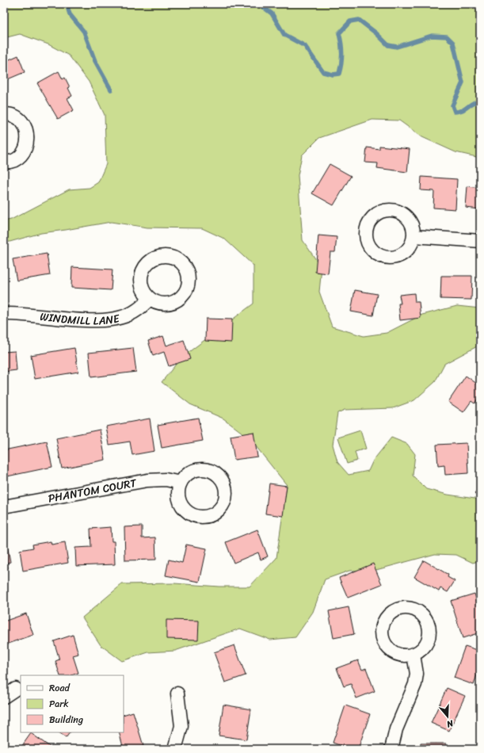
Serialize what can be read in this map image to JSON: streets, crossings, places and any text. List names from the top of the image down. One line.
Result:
{"streets":{"street":["WINDMILL LANE","PHANTOM COURT"]},"legend":["Road","Park","Building"],"north":"bottom"}
